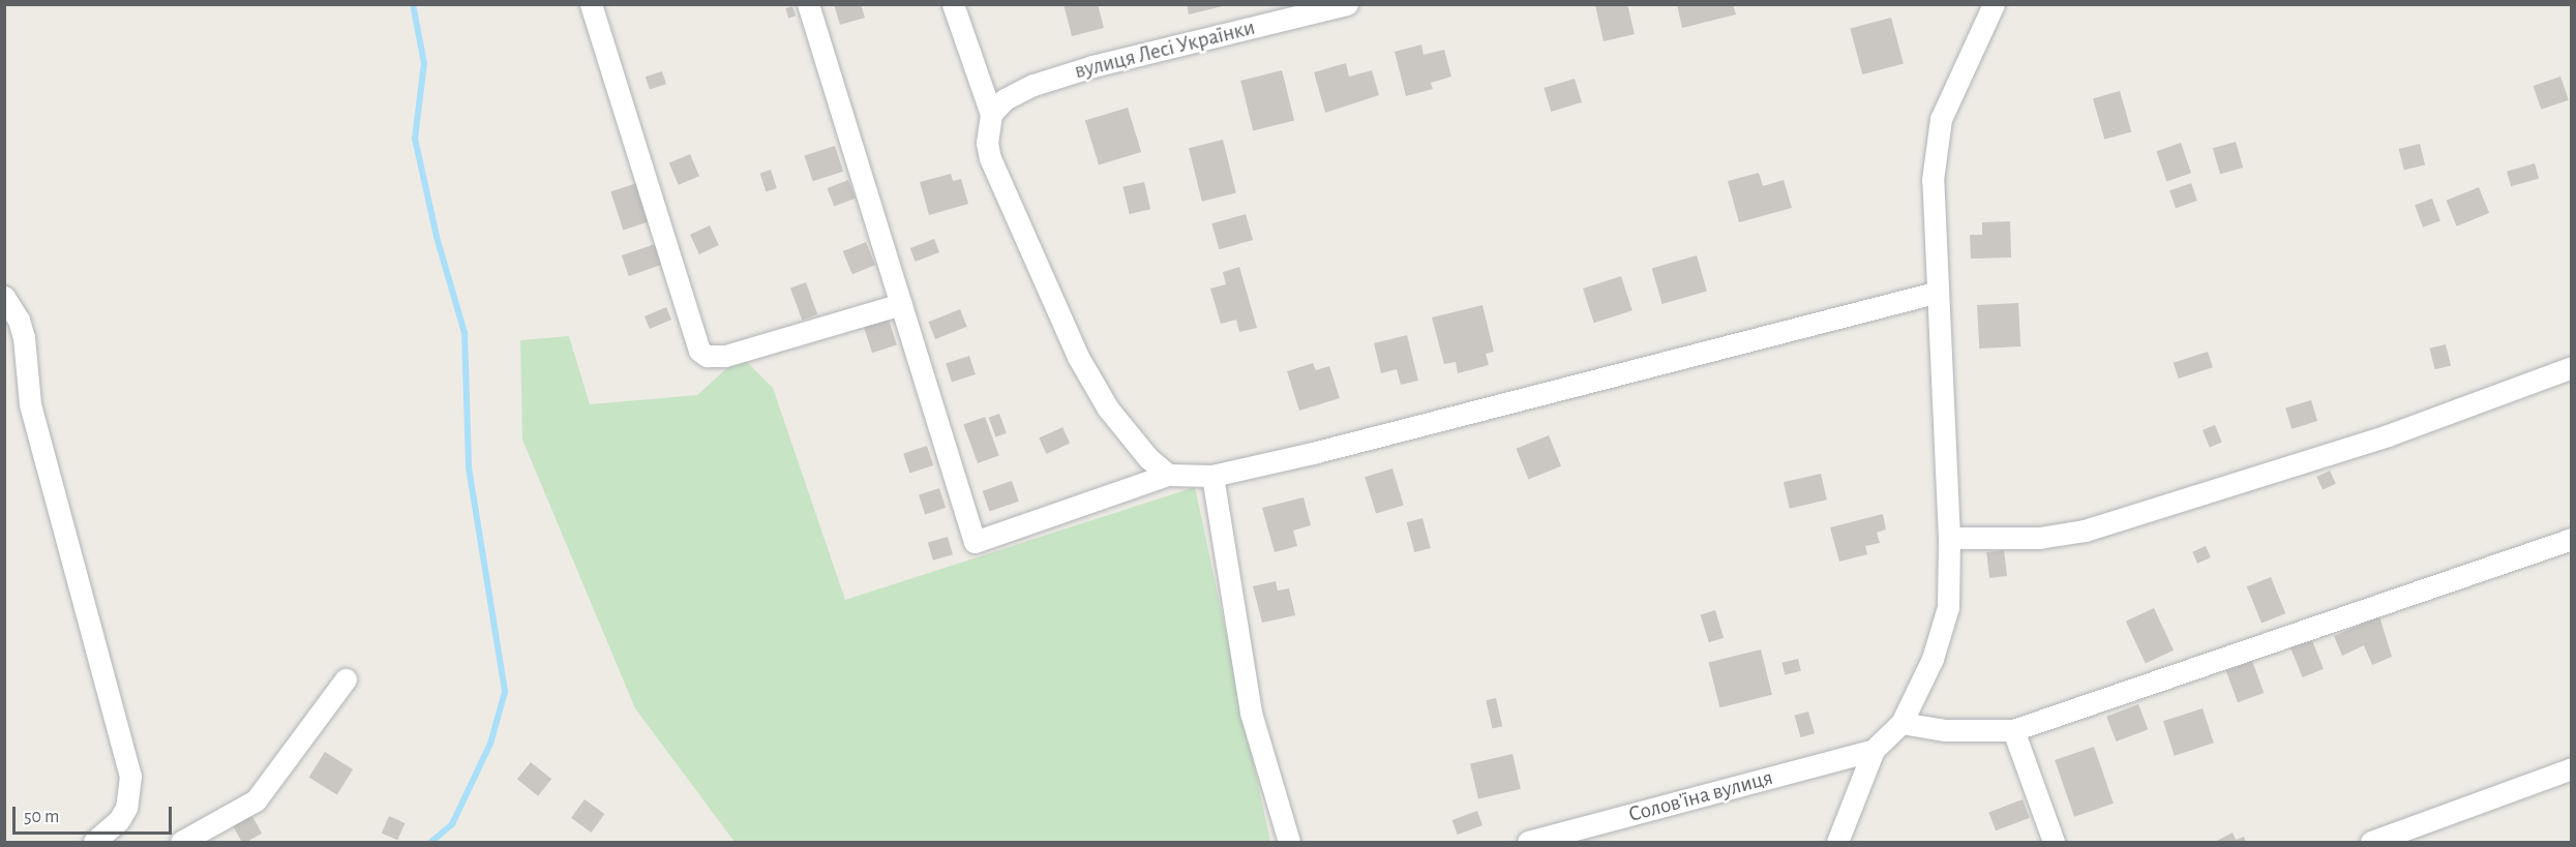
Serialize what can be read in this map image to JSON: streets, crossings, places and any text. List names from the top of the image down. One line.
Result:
{"streets":{"street":["вулиця Лесі Українки","Соловʼїна вулиця"]},"scale_bar":"50 m"}
